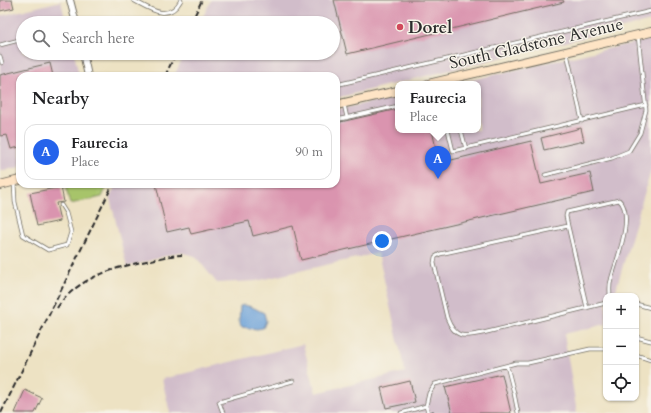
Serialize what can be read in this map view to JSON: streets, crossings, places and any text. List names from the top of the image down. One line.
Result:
{"streets":{"street":["South Gladstone Avenue"]},"places":["Dorel"],"page":{"search":"Search here","heading":"Nearby","popup":["Faurecia","Place"],"list":[{"mark":"A","name":"Faurecia","note":"Place","value":"90 m"}],"pins":"A","map_buttons":["+","−"]}}
